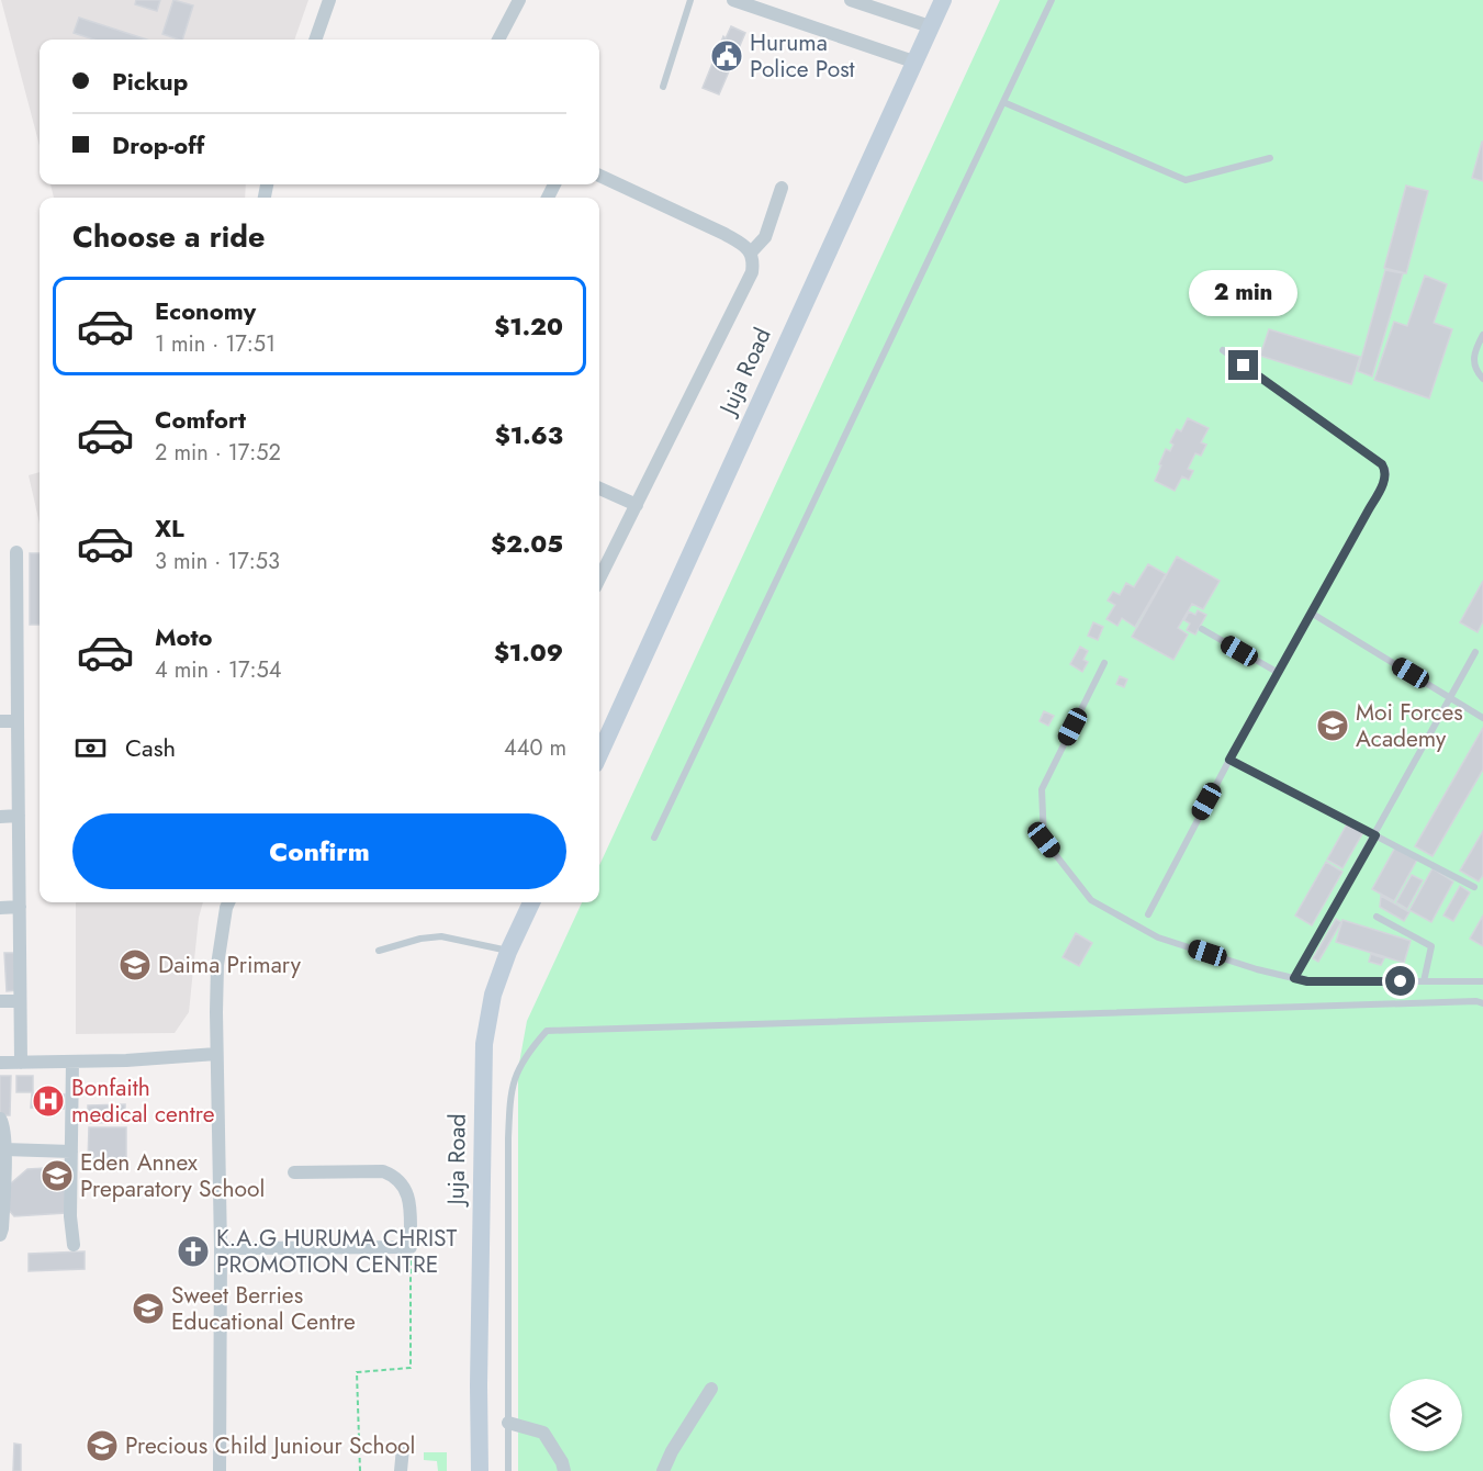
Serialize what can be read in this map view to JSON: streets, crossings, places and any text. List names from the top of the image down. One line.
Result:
{"streets":{"main road":["Juja Road"]},"places":{"public building":["Huruma Police Post"],"school or university":["Moi Forces Academy","Daima Primary","Eden Annex Preparatory School","Sweet Berries Educational Centre","Precious Child Juniour School"],"hospital":["Bonfaith medical centre"],"church":["K.A.G HURUMA CHRIST PROMOTION CENTRE"]},"page":{"banner":["Pickup","Drop-off"],"heading":"Choose a ride","bubble":"2 min","list":[{"name":"Economy","note":"1 min · 17:51","value":"$1.20"},{"name":"Comfort","note":"2 min · 17:52","value":"$1.63"},{"name":"XL","note":"3 min · 17:53","value":"$2.05"},{"name":"Moto","note":"4 min · 17:54","value":"$1.09"}],"pay":["Cash","440 m"],"buttons":"Confirm"}}
